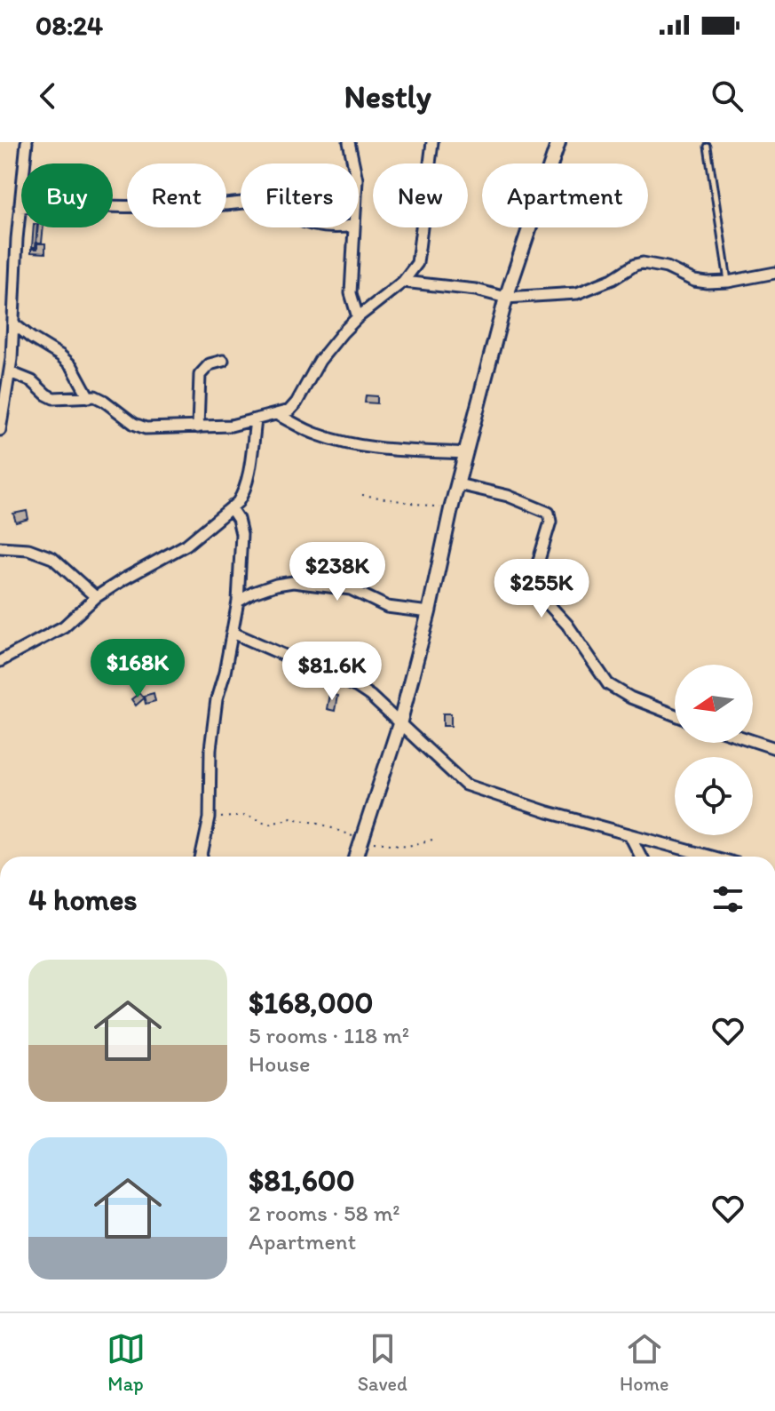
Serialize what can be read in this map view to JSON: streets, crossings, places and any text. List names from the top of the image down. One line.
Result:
{"north":"left","page":{"status":"08:24","header":"Nestly","chip":["Buy","Rent","Filters","New","Apartment"],"price":["$238K","$255K","$168K","$81.6K"],"heading":"4 homes","list":[{"name":"$168,000","note":"5 rooms · 118 m² · House"},{"name":"$81,600","note":"2 rooms · 58 m² · Apartment"}],"tabs":["Map","Saved","Home"]}}
